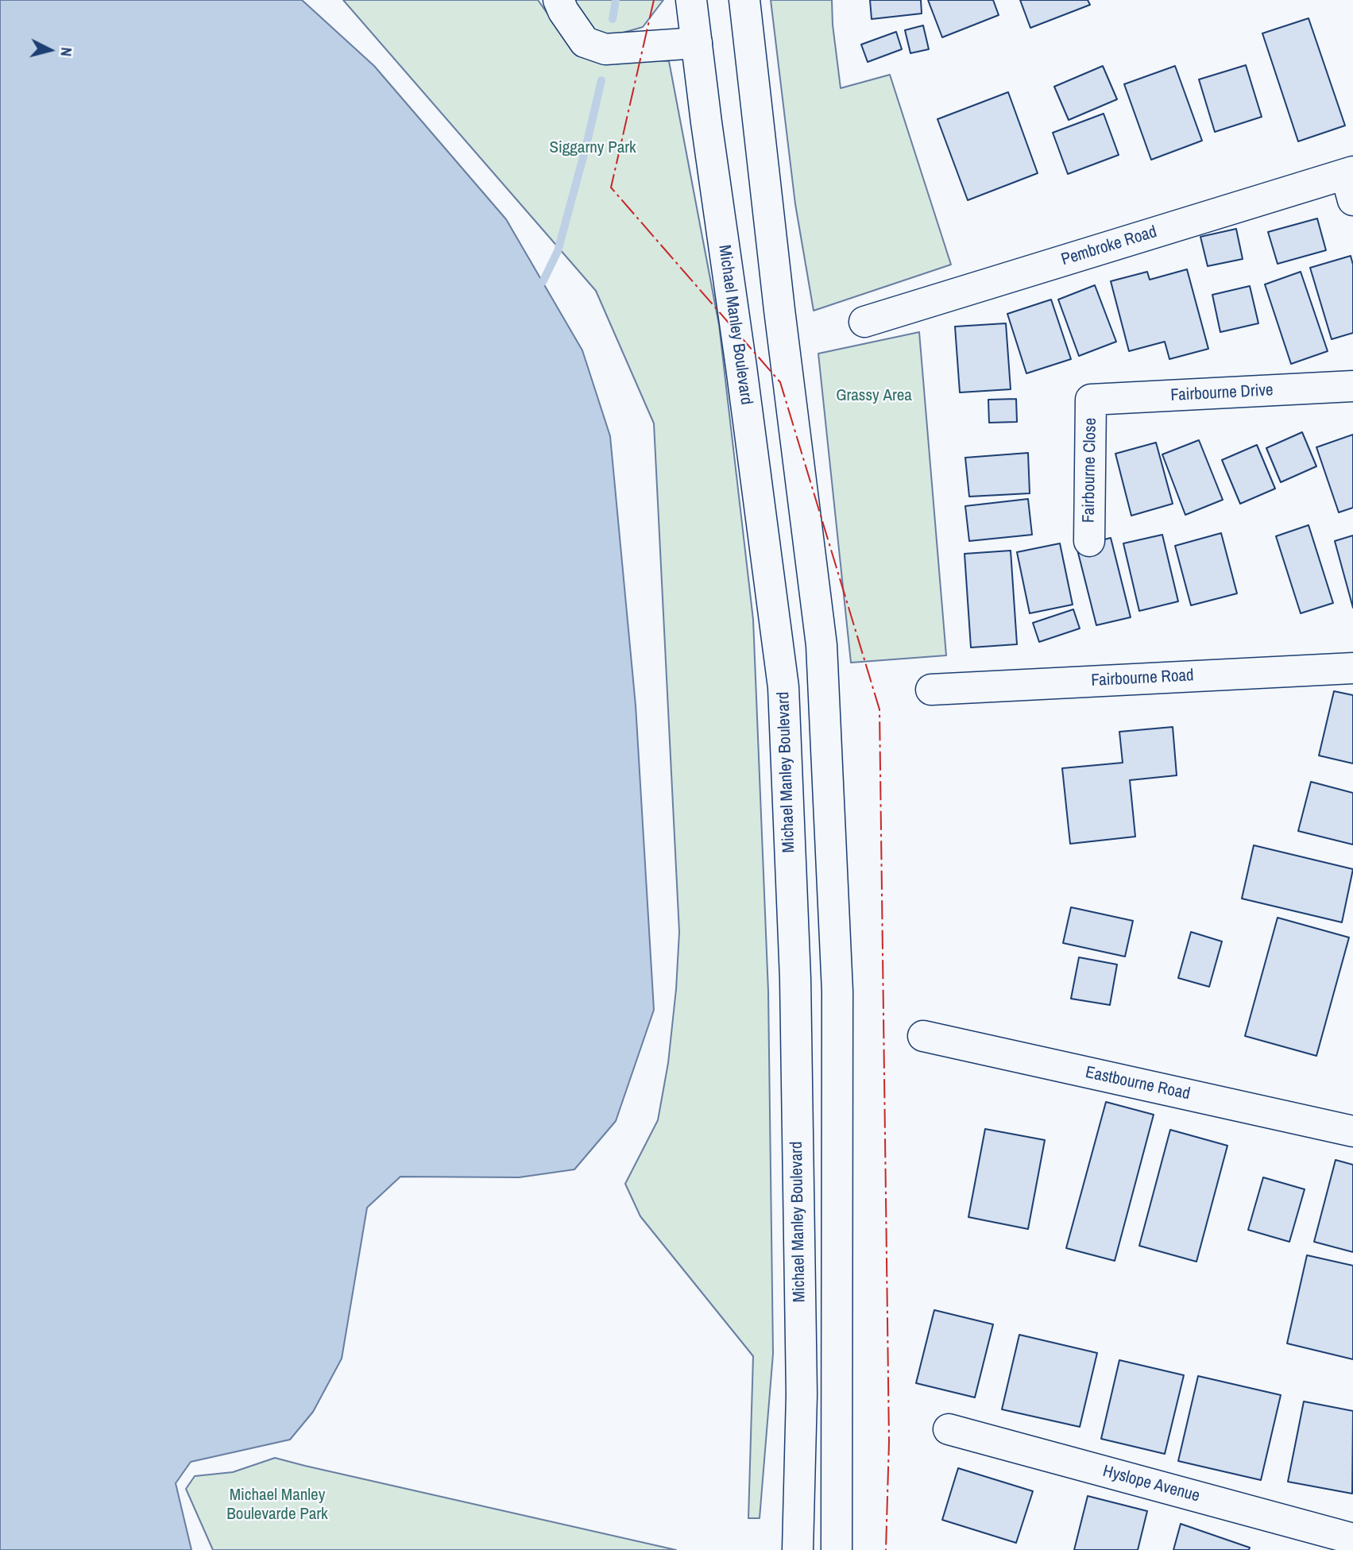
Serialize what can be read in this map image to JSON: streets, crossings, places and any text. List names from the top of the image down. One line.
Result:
{"streets":{"main road":["Pembroke Road","Michael Manley Boulevard","Fairbourne Drive","Fairbourne Close","Fairbourne Road","Eastbourne Road","Hyslope Avenue"]},"crossings":[["Fairbourne Drive","Fairbourne Close"]],"parks":["Siggarny Park","Grassy Area","Michael Manley Boulevarde Park"],"north":"right"}
